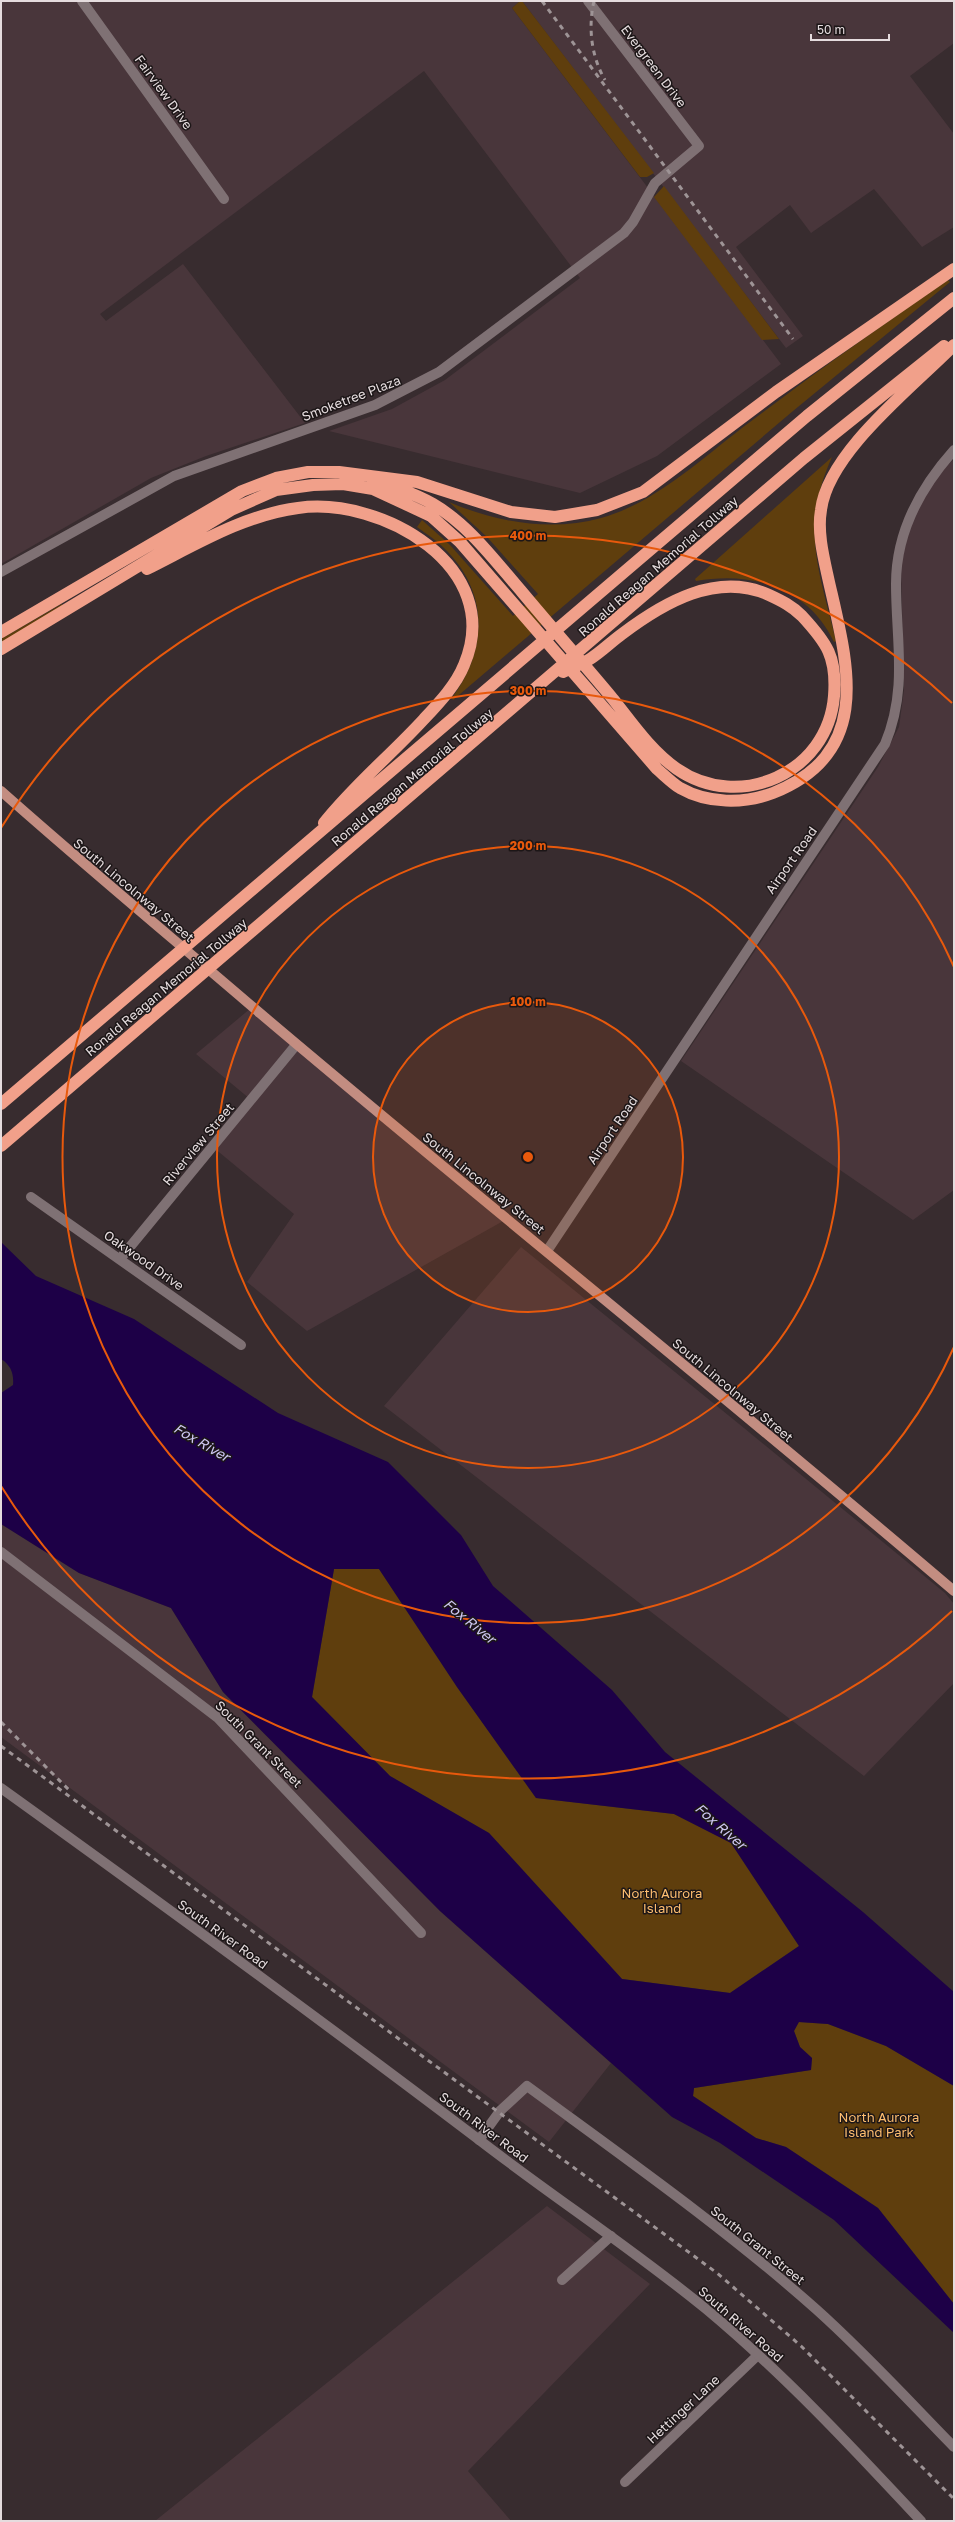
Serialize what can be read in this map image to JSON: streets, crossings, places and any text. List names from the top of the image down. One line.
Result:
{"streets":{"highway":["Ronald Reagan Memorial Tollway"],"main road":["South Lincolnway Street"],"street":["Evergreen Drive","Fairview Drive","Smoketree Plaza","Airport Road","Riverview Street","Oakwood Drive","South Grant Street","South River Road","Hettinger Lane"]},"crossings":[["Evergreen Drive","Smoketree Plaza"],["Airport Road","South Lincolnway Street"],["South Lincolnway Street","Riverview Street"],["Riverview Street","Oakwood Drive"],["South Grant Street","South River Road"],["South River Road","Hettinger Lane"]],"water":["Fox River"],"parks":["North Aurora Island","North Aurora Island Park"],"scale_bar":"50 m","rings":["400 m","300 m","200 m","100 m"]}
